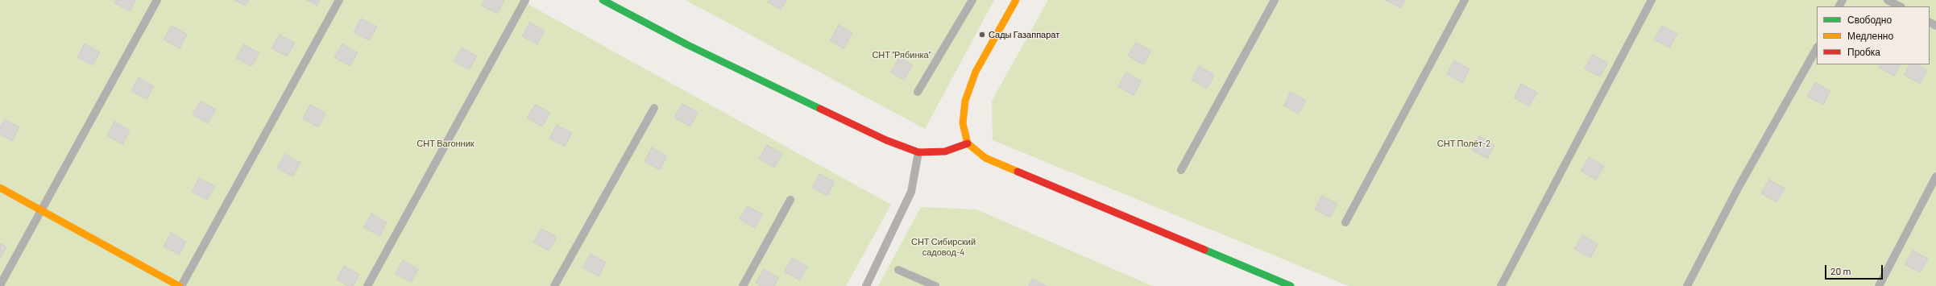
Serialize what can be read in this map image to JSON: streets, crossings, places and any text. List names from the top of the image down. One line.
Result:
{"parks":["СНТ \"Рябинка\"","СНТ Вагонник","СНТ Полёт-2","СНТ Сибирский садовод-4"],"places":["Сады Газаппарат"],"legend":["Свободно","Медленно","Пробка"],"scale_bar":"20 m"}
